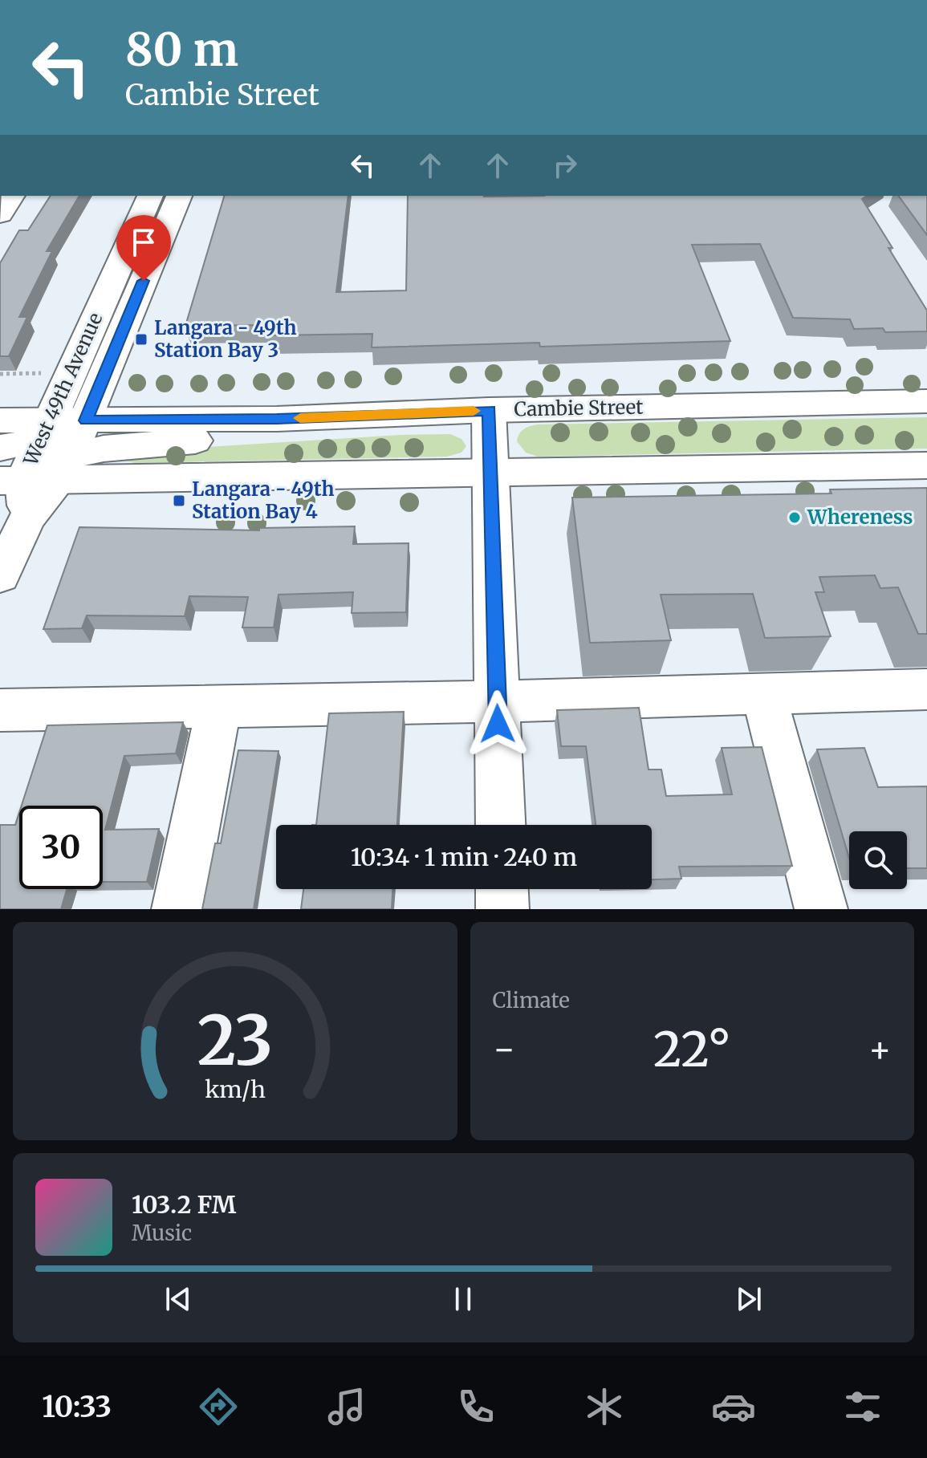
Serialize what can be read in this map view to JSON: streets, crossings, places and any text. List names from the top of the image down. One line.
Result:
{"streets":{"main road":["West 49th Avenue","Cambie Street"]},"crossings":[["West 49th Avenue","Cambie Street"]],"places":{"transit":["Langara - 49th Station Bay 3","Langara - 49th Station Bay 4"],"other":["Whereness"]},"page":{"turn":["80 m","Cambie Street"],"limit":"30","trip":"10:34 · 1 min · 240 m","tile":"Climate","heat":["−","22°","+"],"song":["103.2 FM","Music"],"tabs":"10:33","gauge":["23","km/h"]}}
